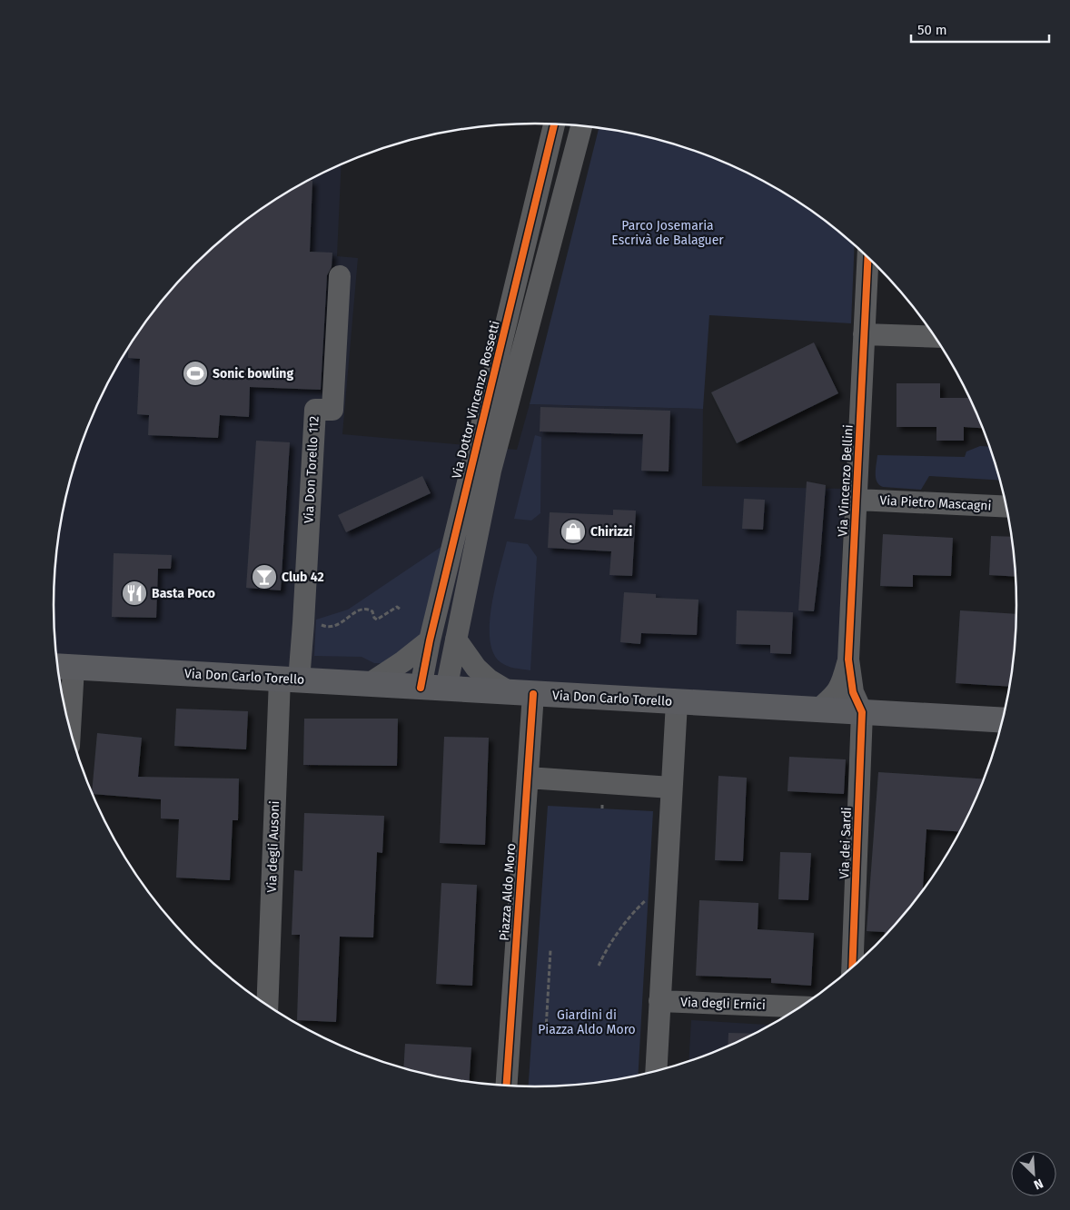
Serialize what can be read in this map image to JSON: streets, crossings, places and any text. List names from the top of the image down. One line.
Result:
{"streets":{"main road":["Via Don Carlo Torello"],"street":["Via Dottor Vincenzo Rossetti","Via Don Torello 112","Via Vincenzo Bellini","Via Pietro Mascagni","Via dei Sardi","Via degli Ausoni","Piazza Aldo Moro","Via degli Ernici"]},"crossings":[["Via Dottor Vincenzo Rossetti","Via Don Carlo Torello"],["Via Don Torello 112","Via Don Carlo Torello"],["Via Don Torello 112","Via degli Ausoni"],["Via Vincenzo Bellini","Via Pietro Mascagni"],["Via Vincenzo Bellini","Via Don Carlo Torello"],["Via Vincenzo Bellini","Via dei Sardi"],["Via Don Carlo Torello","Via dei Sardi"],["Via Don Carlo Torello","Via degli Ausoni"],["Via Don Carlo Torello","Piazza Aldo Moro"]],"parks":["Parco Josemaria Escrivà de Balaguer","Giardini di Piazza Aldo Moro"],"places":{"sports":["Sonic bowling"],"shop":["Chirizzi"],"bar":["Club 42"],"restaurant":["Basta Poco"]},"scale_bar":"50 m","north":"bottom right"}
